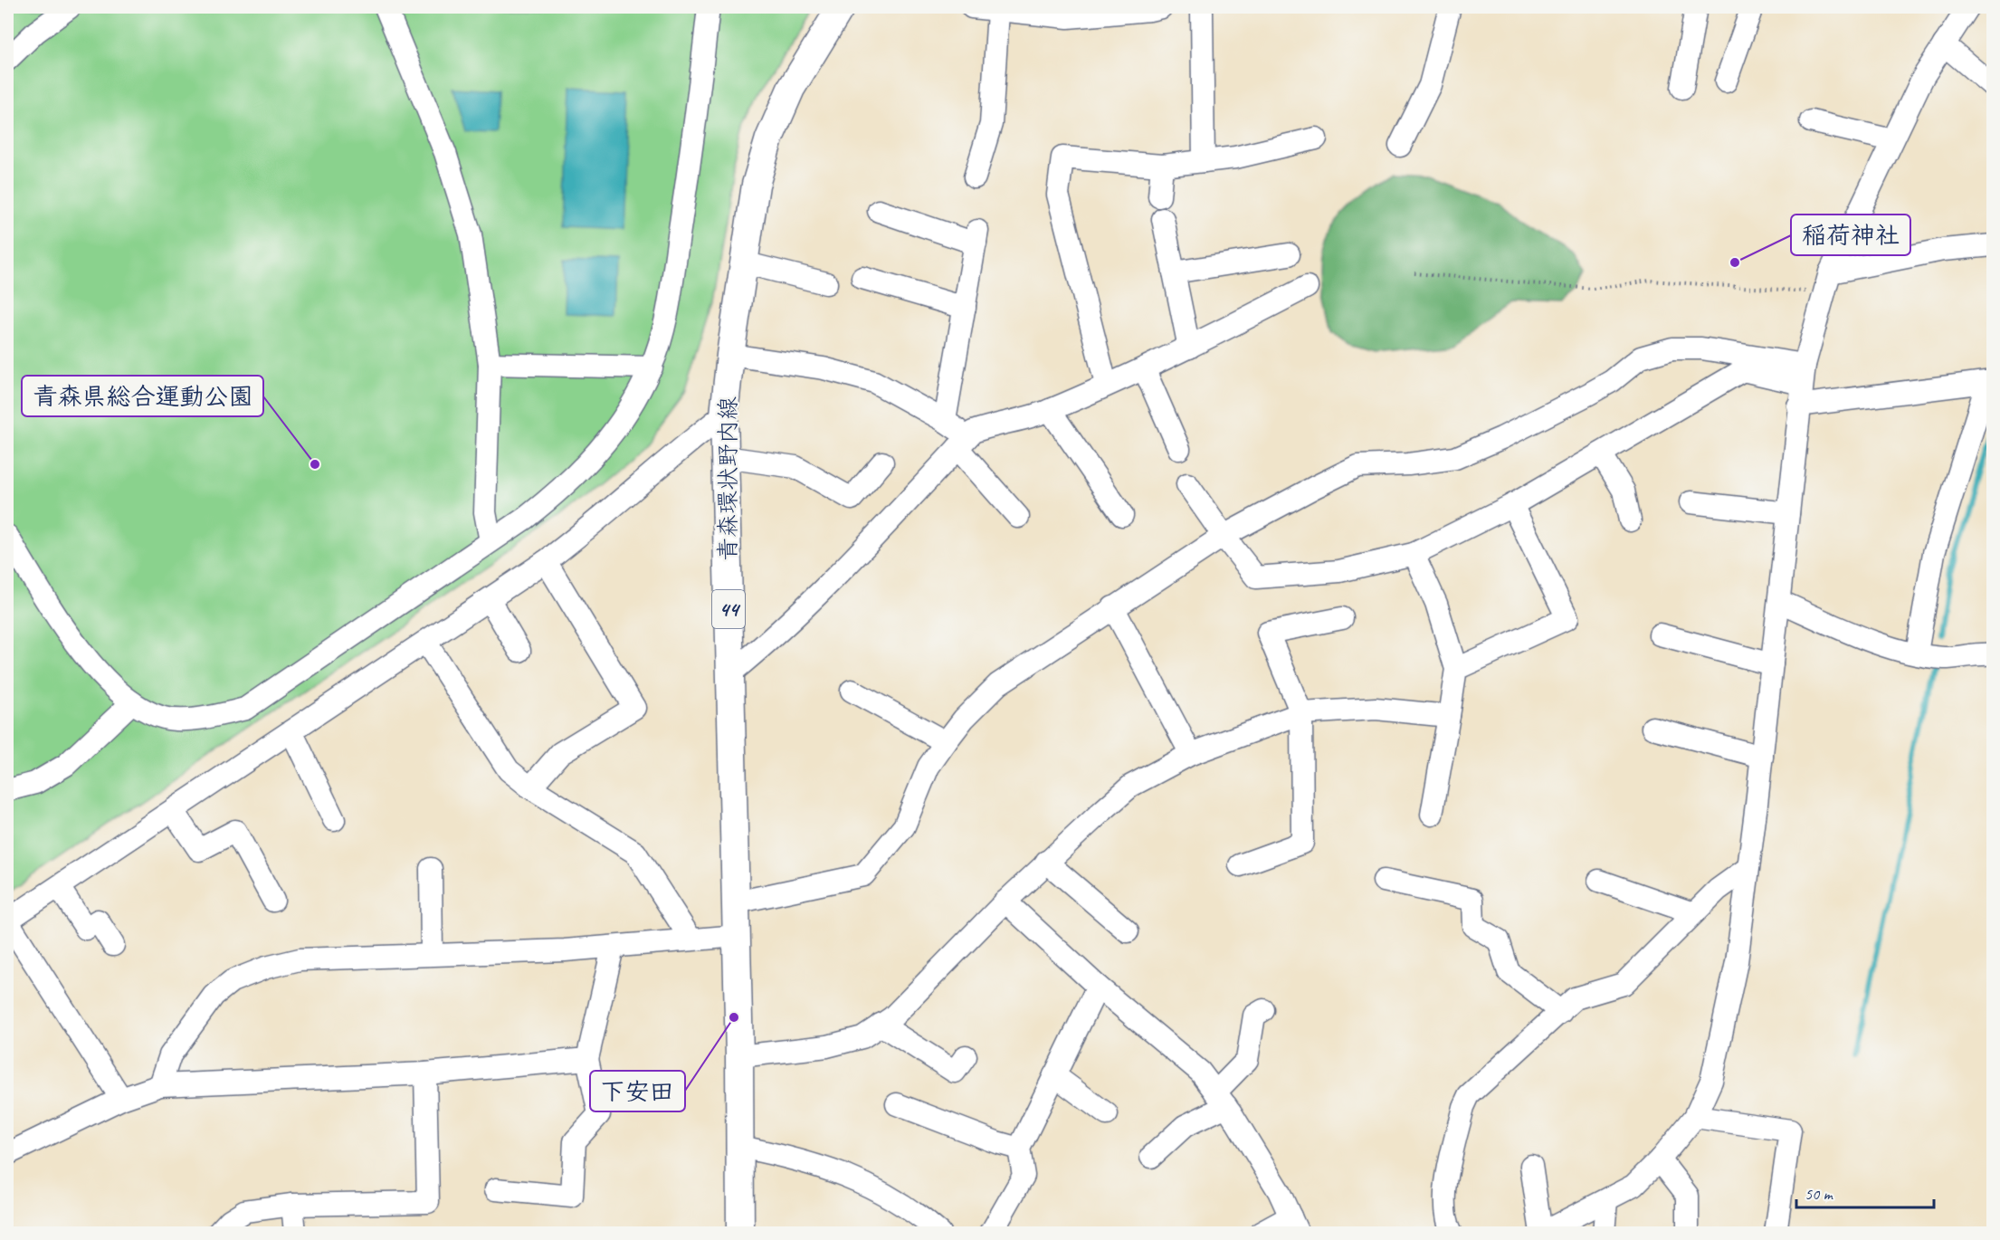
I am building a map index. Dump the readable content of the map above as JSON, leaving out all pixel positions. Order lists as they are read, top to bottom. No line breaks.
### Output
{"streets":{"main road":["青森環状野内線","44"]},"places":["稲荷神社","青森県総合運動公園","下安田"],"scale_bar":"50 m"}
